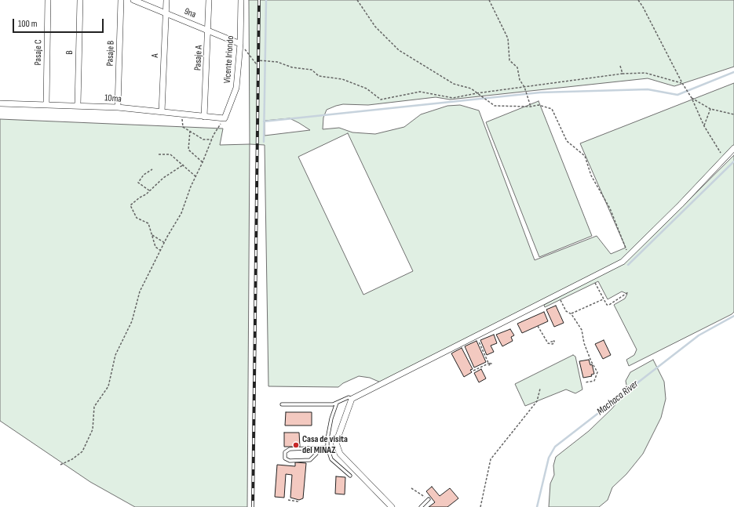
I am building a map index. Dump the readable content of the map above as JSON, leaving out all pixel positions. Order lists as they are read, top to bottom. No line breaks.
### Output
{"streets":{"street":["9na","Pasaje C","B","Pasaje B","A","Pasaje A","Vicente Iriondo","10ma"]},"crossings":[["9na","A"],["9na","Pasaje A"],["9na","Vicente Iriondo"],["Pasaje C","10ma"],["B","10ma"],["Pasaje B","10ma"],["A","10ma"],["Pasaje A","10ma"],["Vicente Iriondo","10ma"]],"water":["Machaca River"],"places":["Casa de visita del MINAZ"],"scale_bar":"100 m"}
